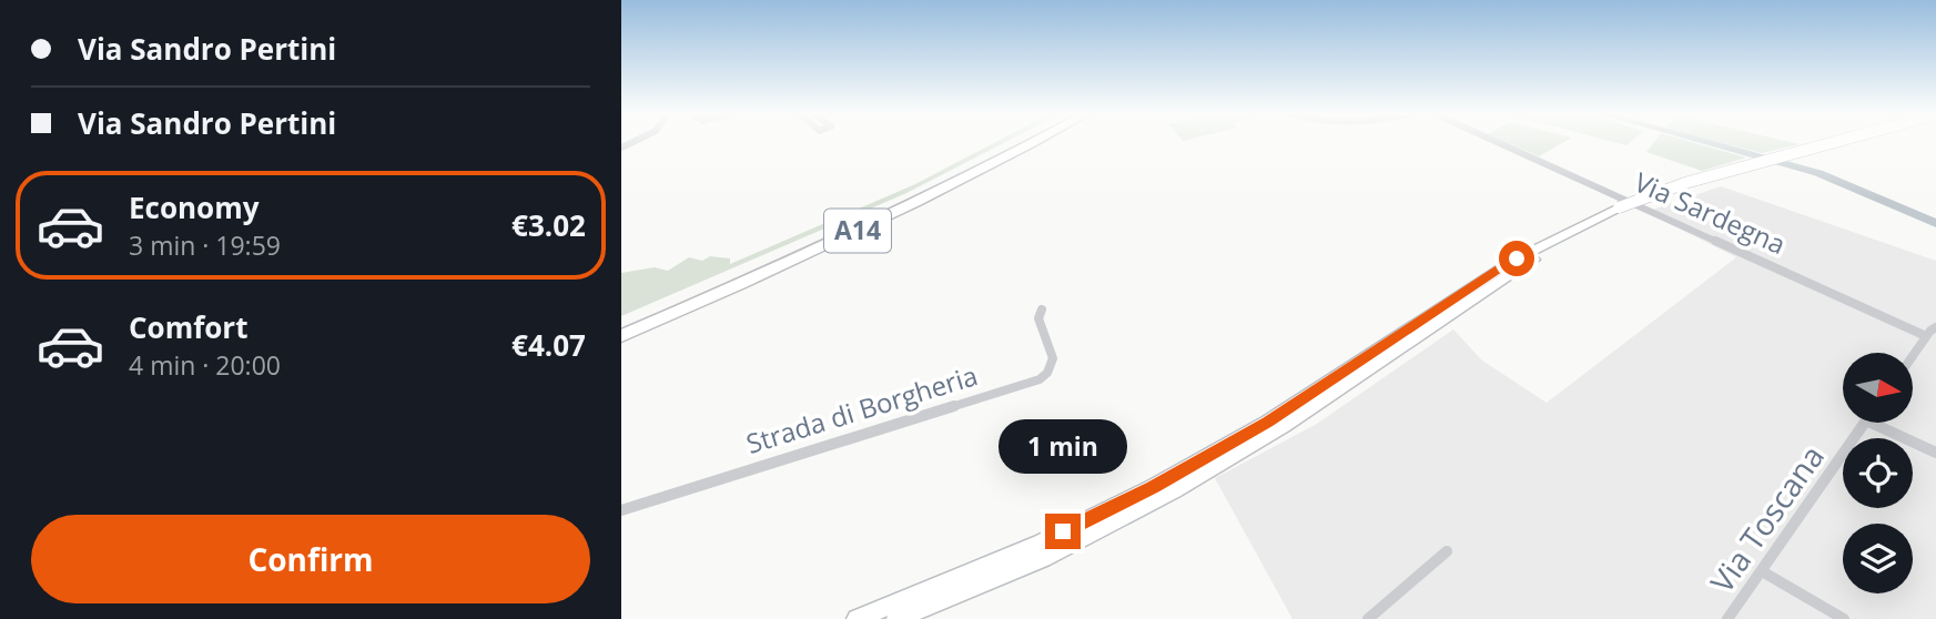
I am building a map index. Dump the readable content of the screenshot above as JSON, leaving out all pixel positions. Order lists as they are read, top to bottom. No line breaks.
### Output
{"streets":{"highway":["A14"],"street":["Via Sardegna","Strada di Borgheria","Via Toscana"]},"north":"right","page":{"banner":["Via Sandro Pertini","Via Sandro Pertini"],"list":[{"name":"Economy","note":"3 min · 19:59","value":"€3.02"},{"name":"Comfort","note":"4 min · 20:00","value":"€4.07"}],"bubble":"1 min","buttons":"Confirm"}}
